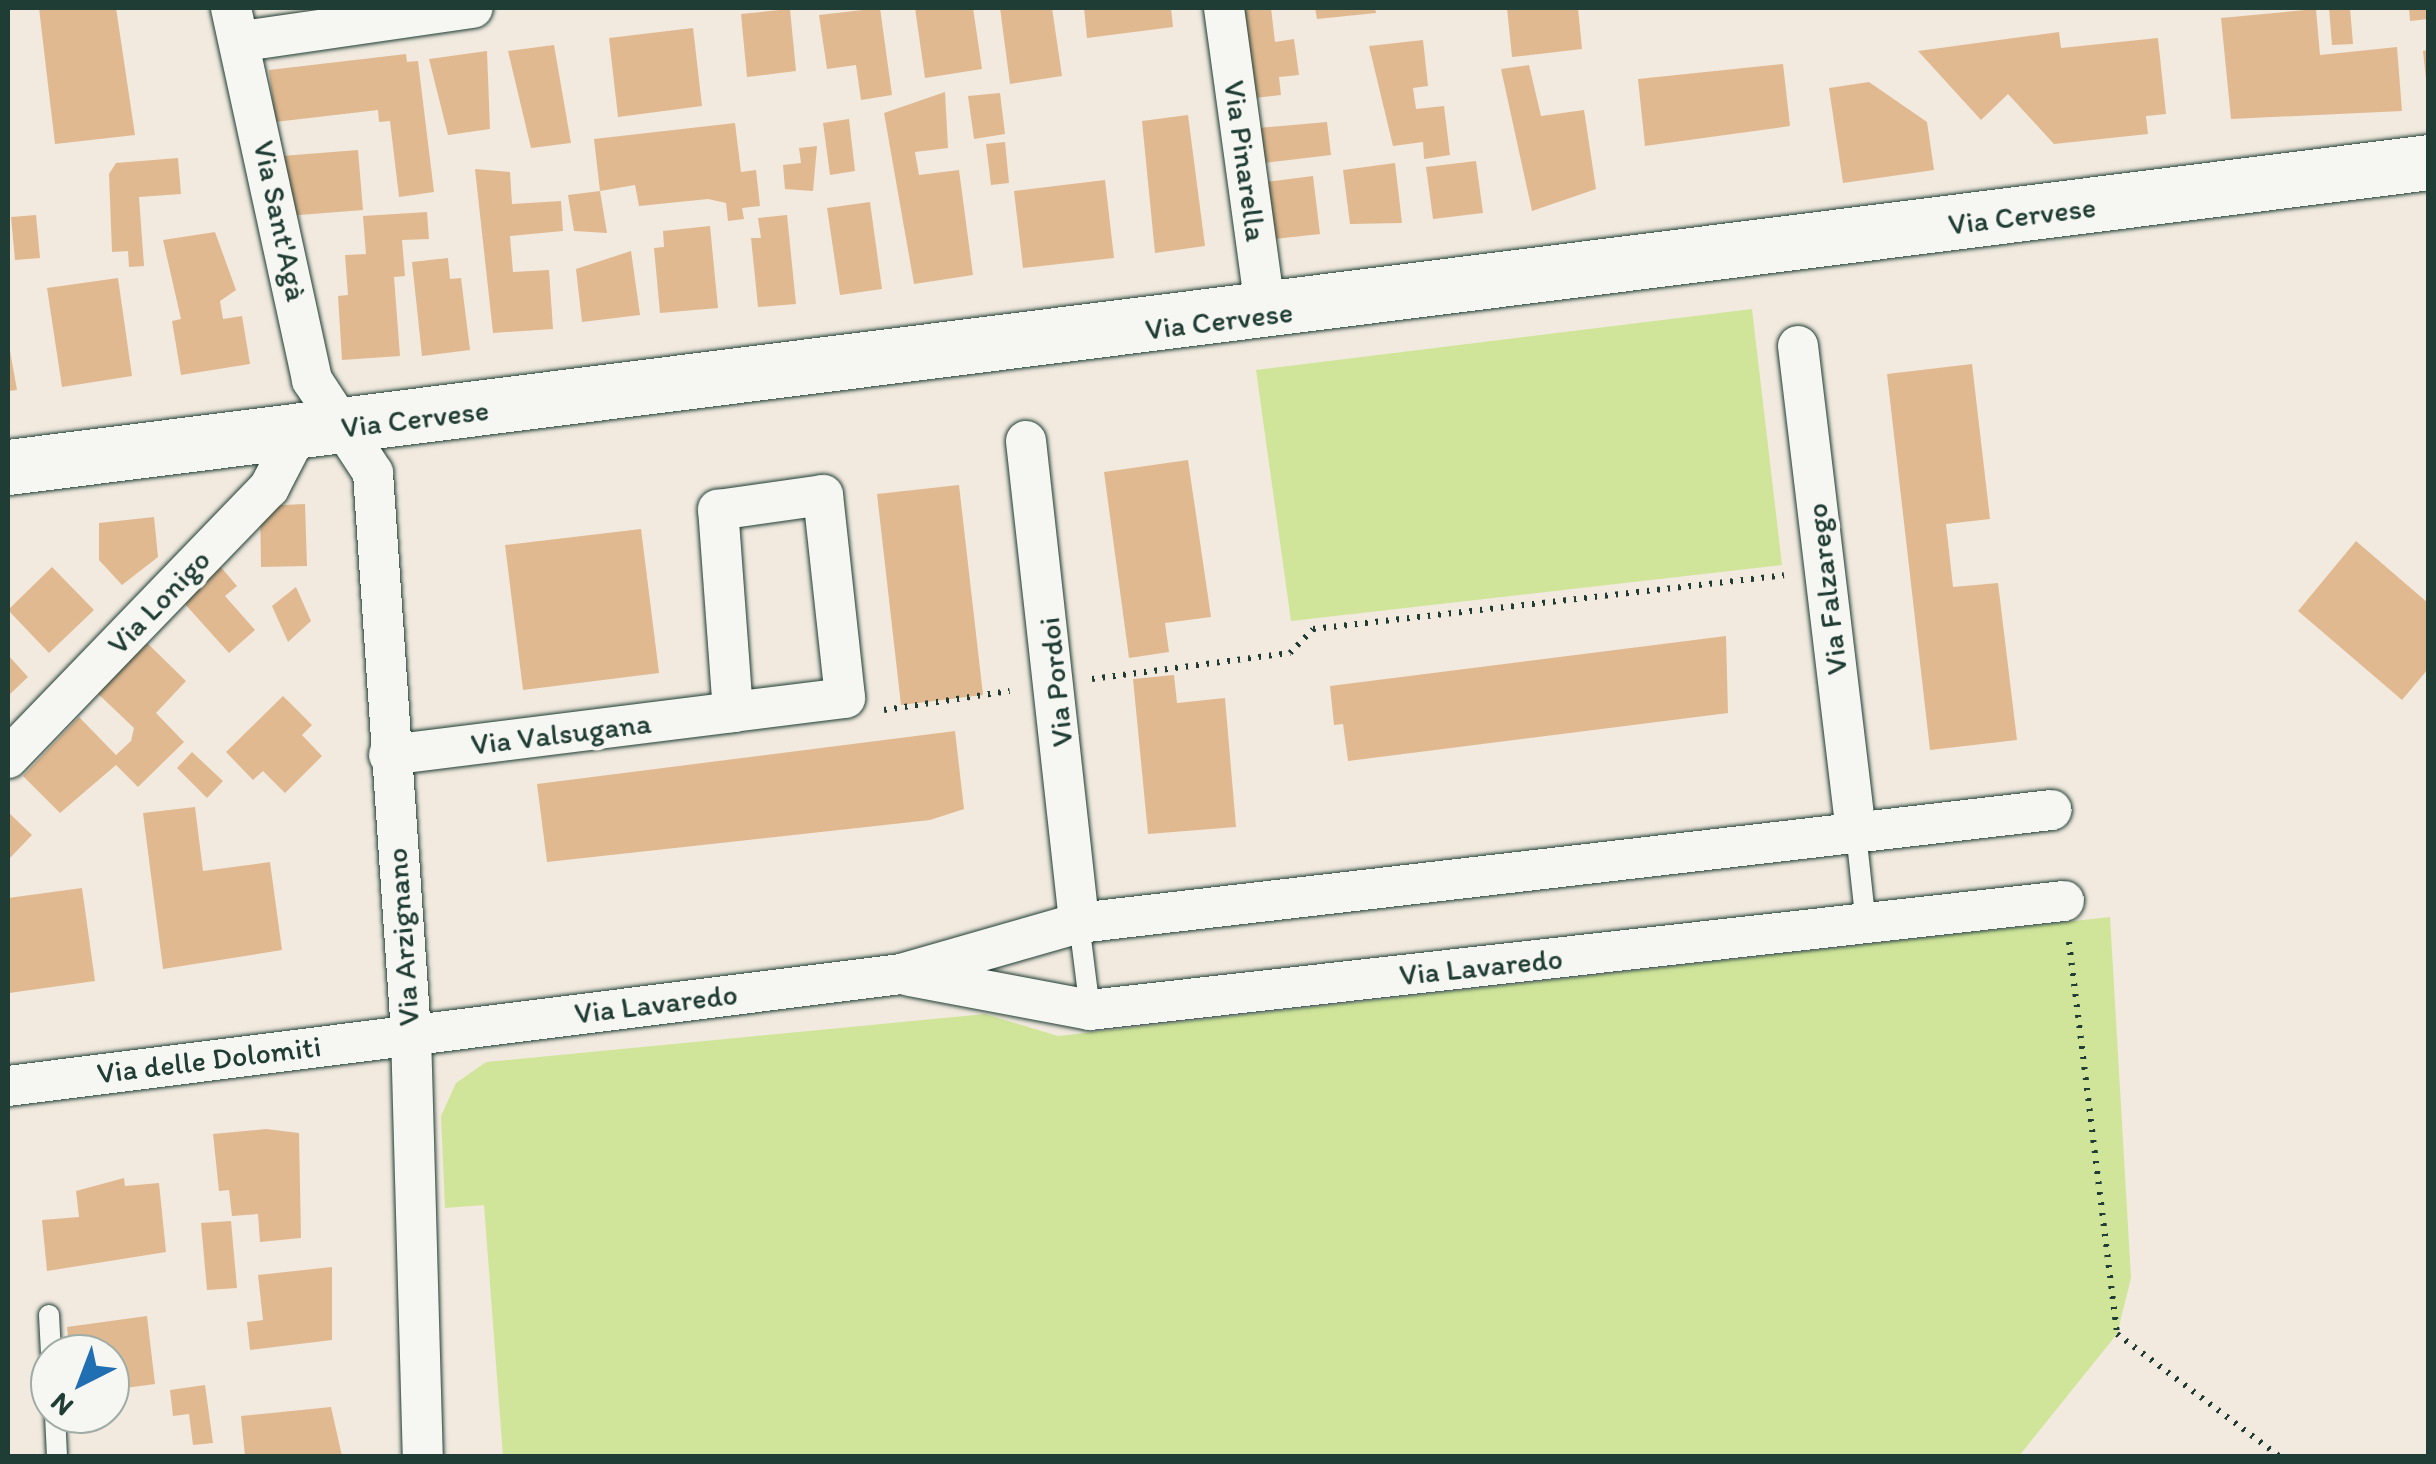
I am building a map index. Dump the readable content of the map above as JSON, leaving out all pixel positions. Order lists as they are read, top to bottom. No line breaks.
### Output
{"streets":{"main road":["Via Cervese"],"street":["Via Pinarella","Via Sant'Agà","Via Falzarego","Via Lonigo","Via Pordoi","Via Valsugana","Via Arzignano","Via Lavaredo","Via delle Dolomiti"]},"crossings":[["Via Pinarella","Via Cervese"],["Via Cervese","Via Sant'Agà"],["Via Cervese","Via Lonigo"],["Via Cervese","Via Arzignano"],["Via Sant'Agà","Via Lonigo"],["Via Sant'Agà","Via Arzignano"],["Via Falzarego","Via Lavaredo"],["Via Lonigo","Via Arzignano"],["Via Pordoi","Via Lavaredo"],["Via Valsugana","Via Arzignano"],["Via Arzignano","Via Lavaredo"],["Via Arzignano","Via delle Dolomiti"],["Via Lavaredo","Via delle Dolomiti"]],"north":"bottom left"}
